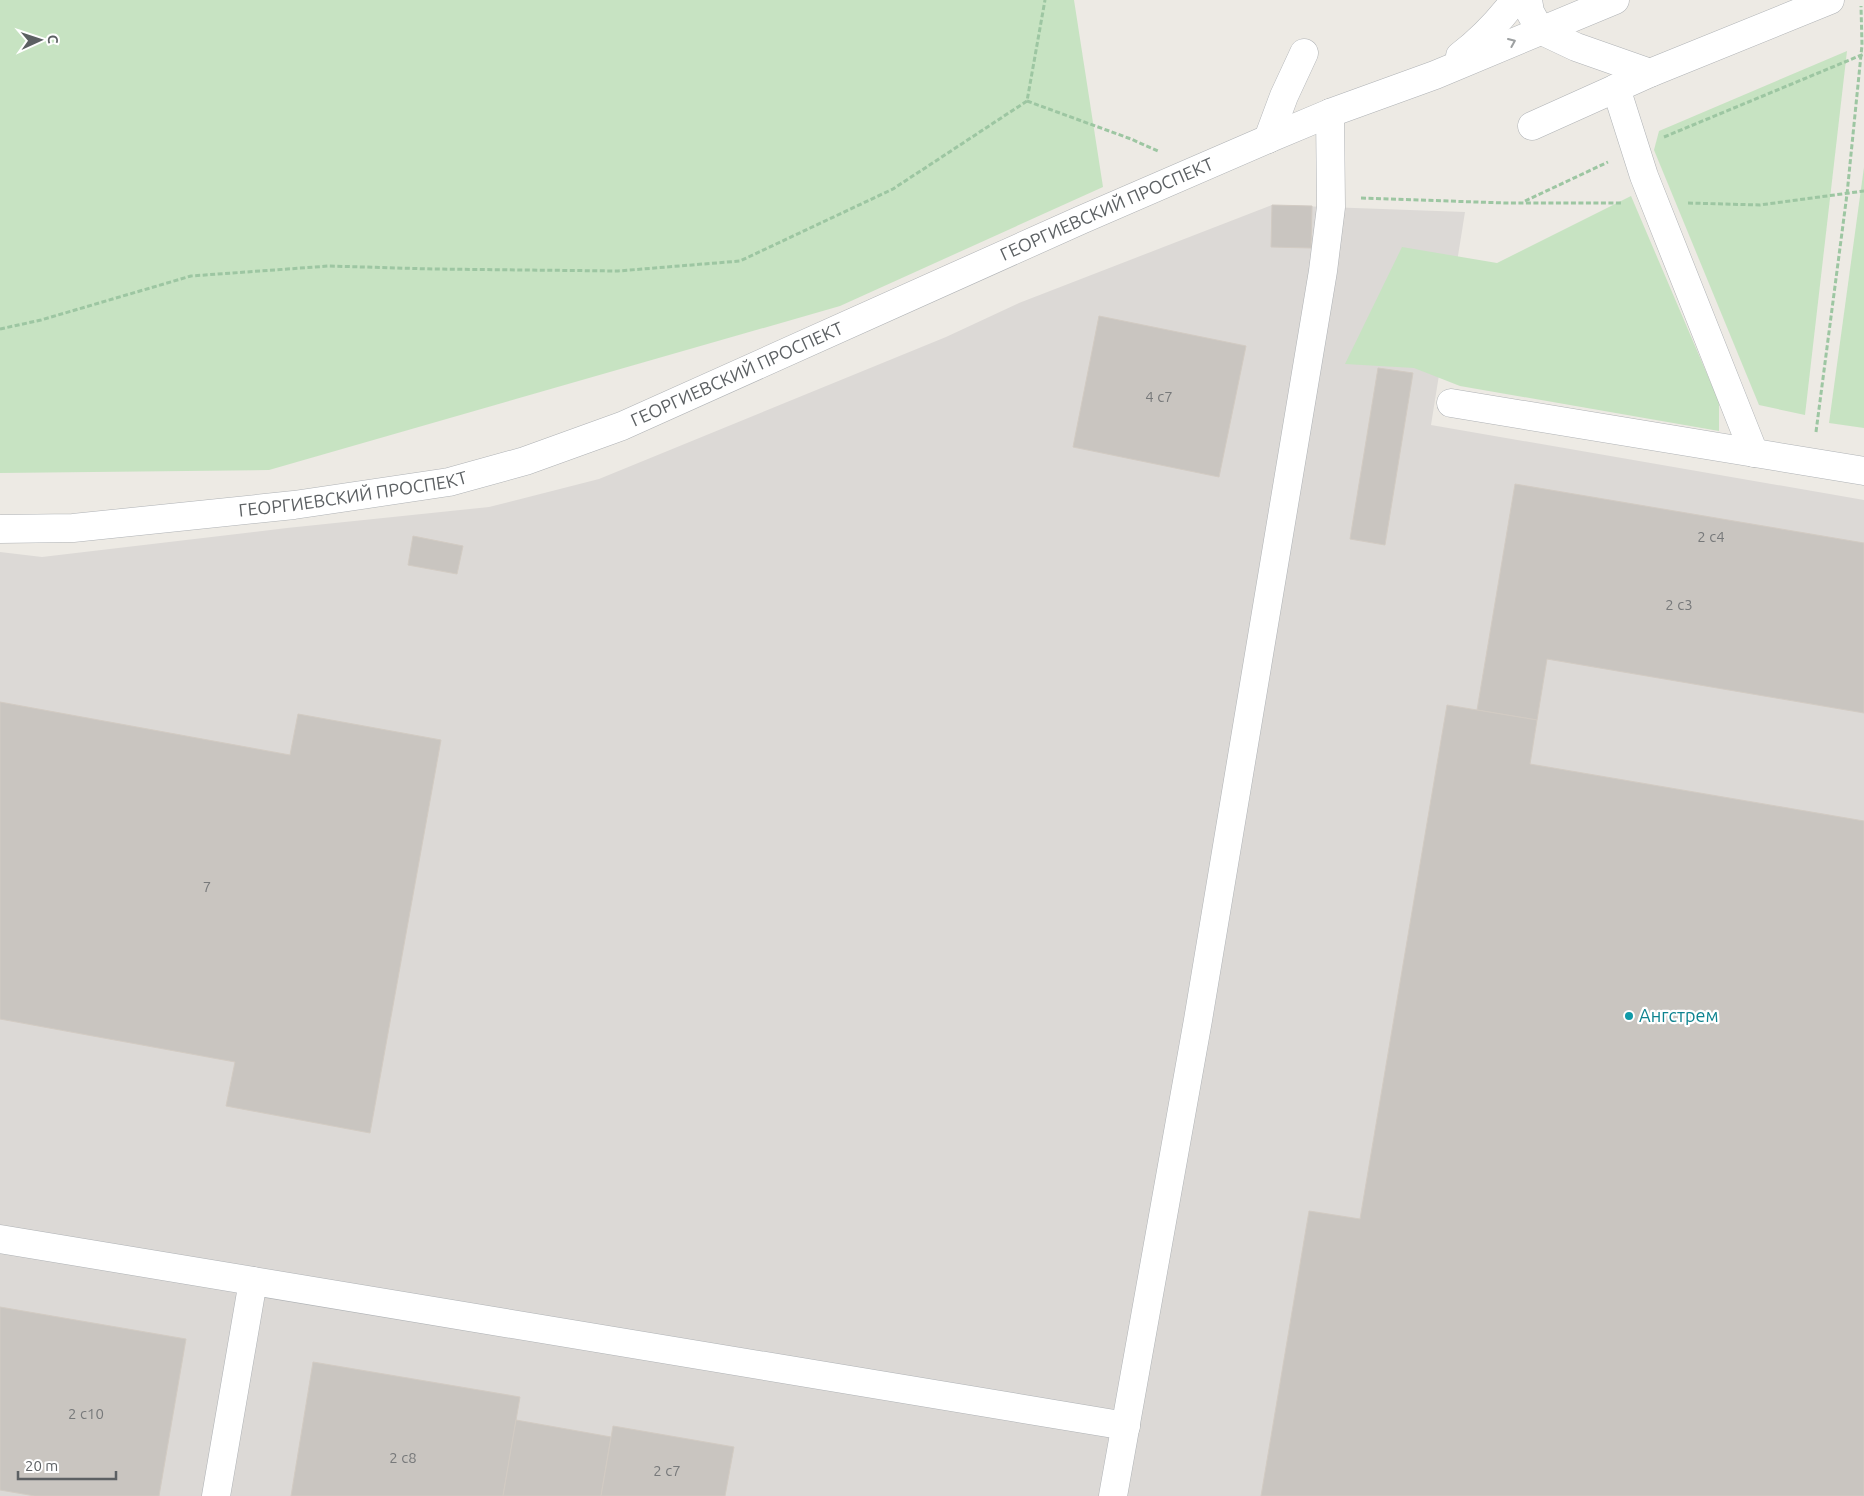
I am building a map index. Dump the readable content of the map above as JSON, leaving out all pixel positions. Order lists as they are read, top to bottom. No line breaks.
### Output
{"streets":{"street":["ГЕОРГИЕВСКИЙ ПРОСПЕКТ"]},"places":["Ангстрем"],"house_numbers":["4 с7","2 с4","2 с3","7","2 с10","2 с8","2 с7"],"scale_bar":"20 m","north":"right"}
